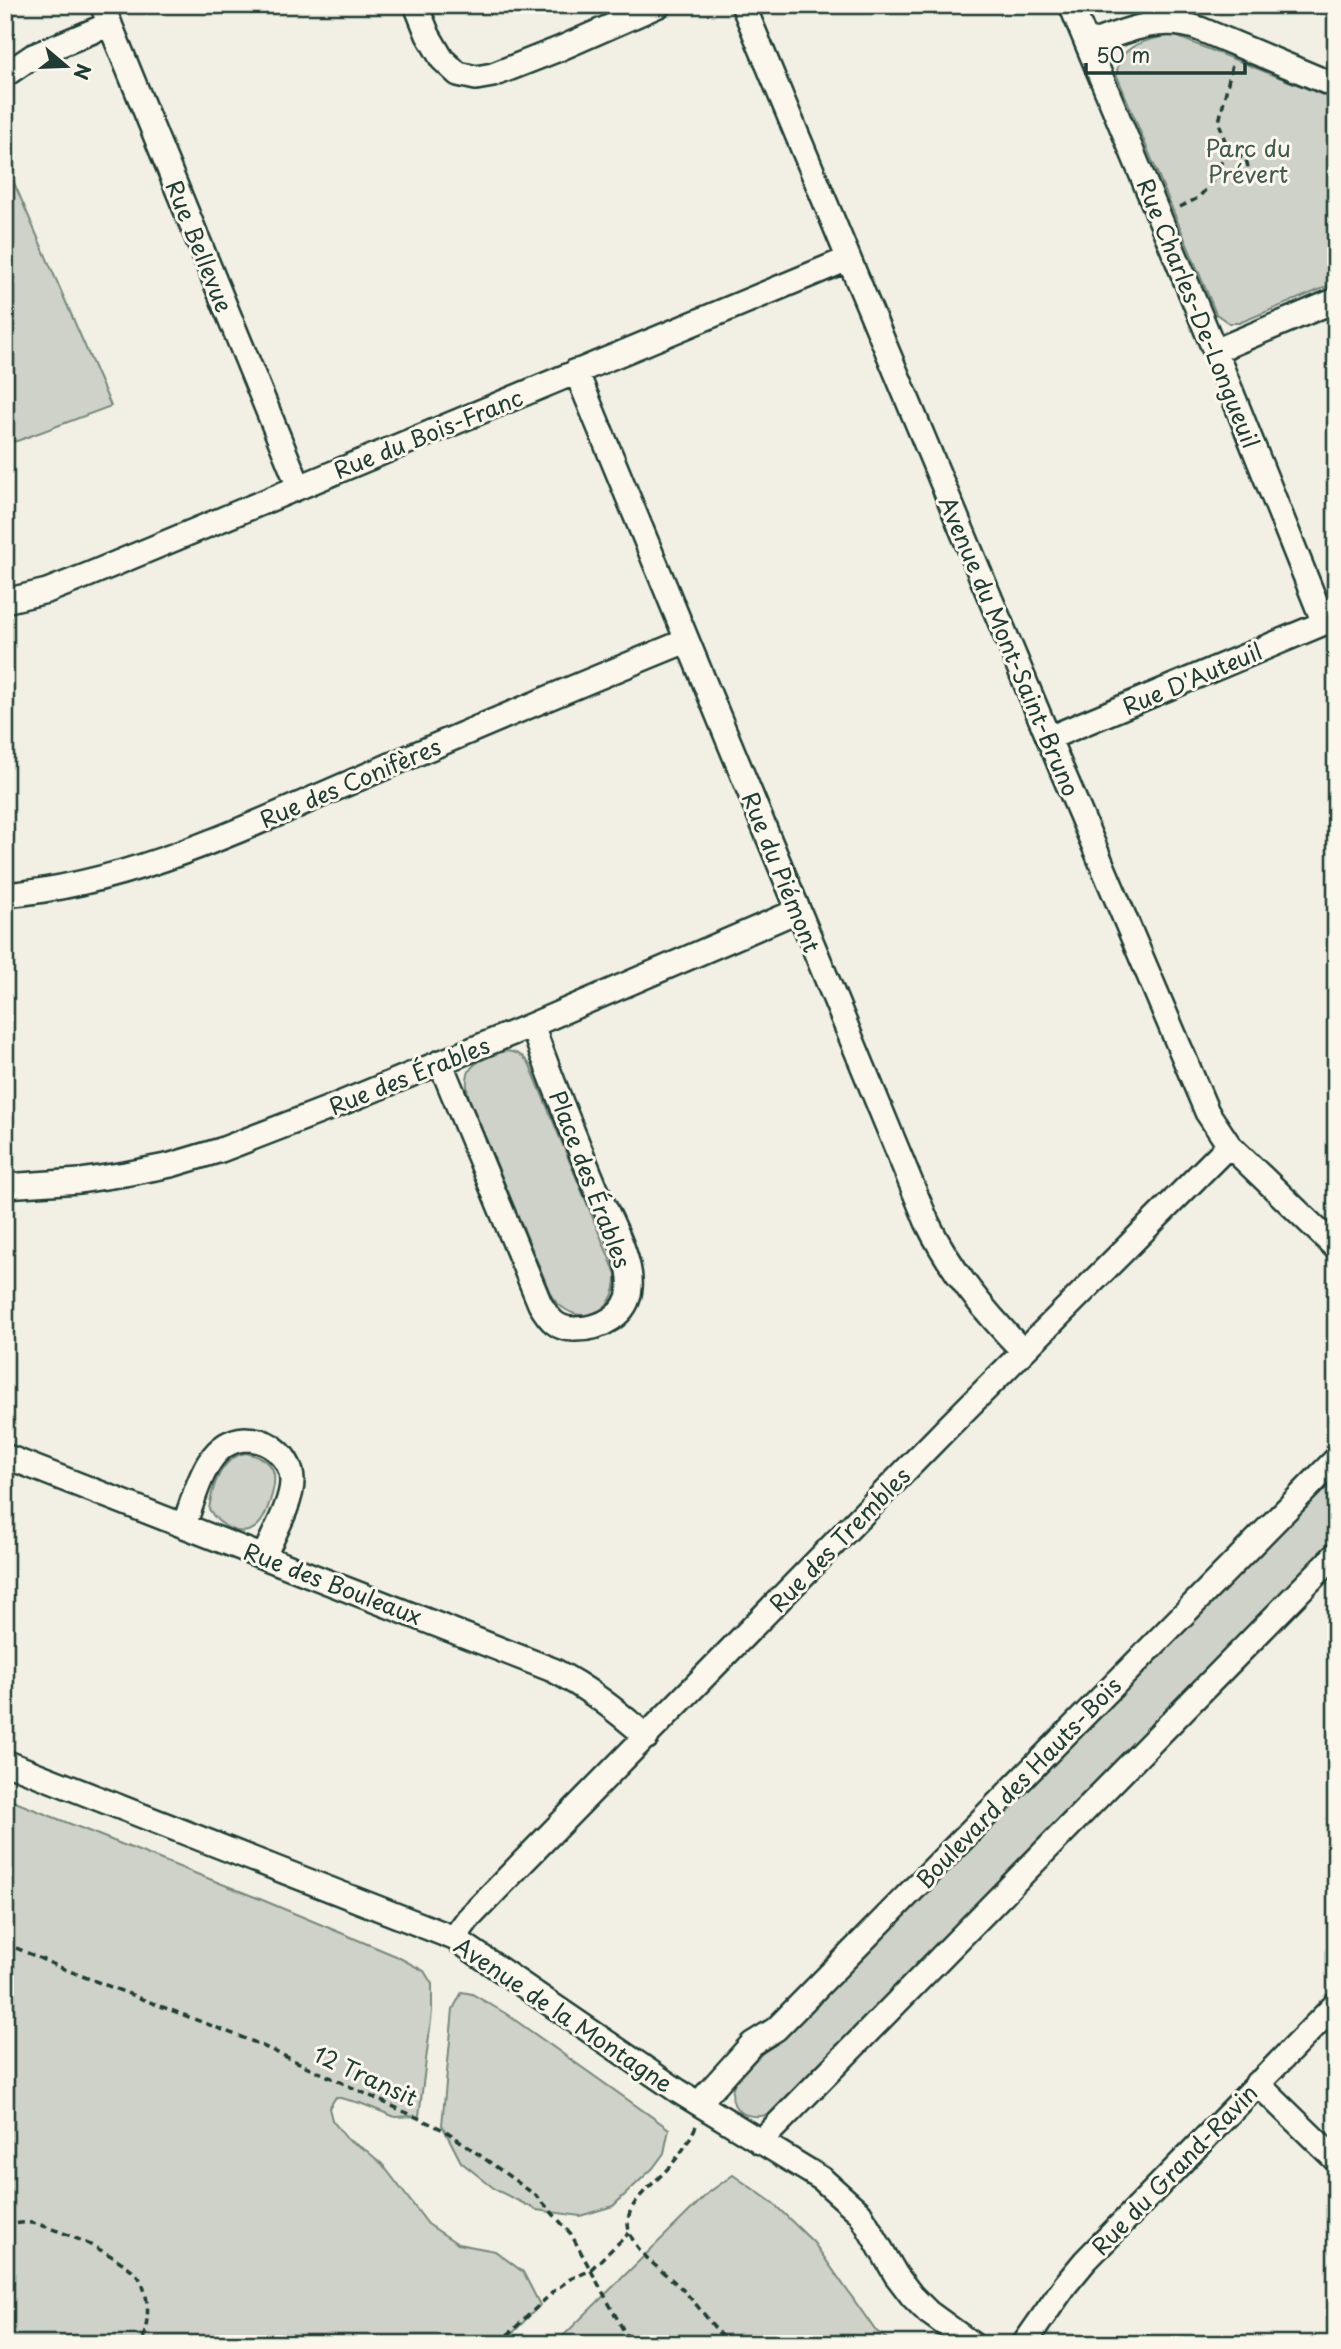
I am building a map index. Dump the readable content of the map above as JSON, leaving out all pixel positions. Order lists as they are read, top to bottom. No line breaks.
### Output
{"streets":{"street":["Rue Bellevue","Rue Charles-De-Longueuil","Rue du Bois-Franc","Avenue du Mont-Saint-Bruno","Rue D'Auteuil","Rue des Conifères","Rue du Piémont","Rue des Érables","Place des Érables","Rue des Trembles","Rue des Bouleaux","Boulevard des Hauts-Bois","Avenue de la Montagne","Rue du Grand-Ravin"],"path":["12 Transit"]},"crossings":[["Rue Bellevue","Rue du Bois-Franc"],["Rue Charles-De-Longueuil","Rue D'Auteuil"],["Rue du Bois-Franc","Avenue du Mont-Saint-Bruno"],["Rue du Bois-Franc","Rue du Piémont"],["Avenue du Mont-Saint-Bruno","Rue D'Auteuil"],["Avenue du Mont-Saint-Bruno","Rue des Trembles"],["Rue des Conifères","Rue du Piémont"],["Rue du Piémont","Rue des Érables"],["Rue du Piémont","Rue des Trembles"],["Rue des Érables","Place des Érables"],["Rue des Trembles","Rue des Bouleaux"],["Rue des Trembles","Avenue de la Montagne"],["Boulevard des Hauts-Bois","Avenue de la Montagne"]],"parks":["Parc du Prévert"],"scale_bar":"50 m","north":"right"}
